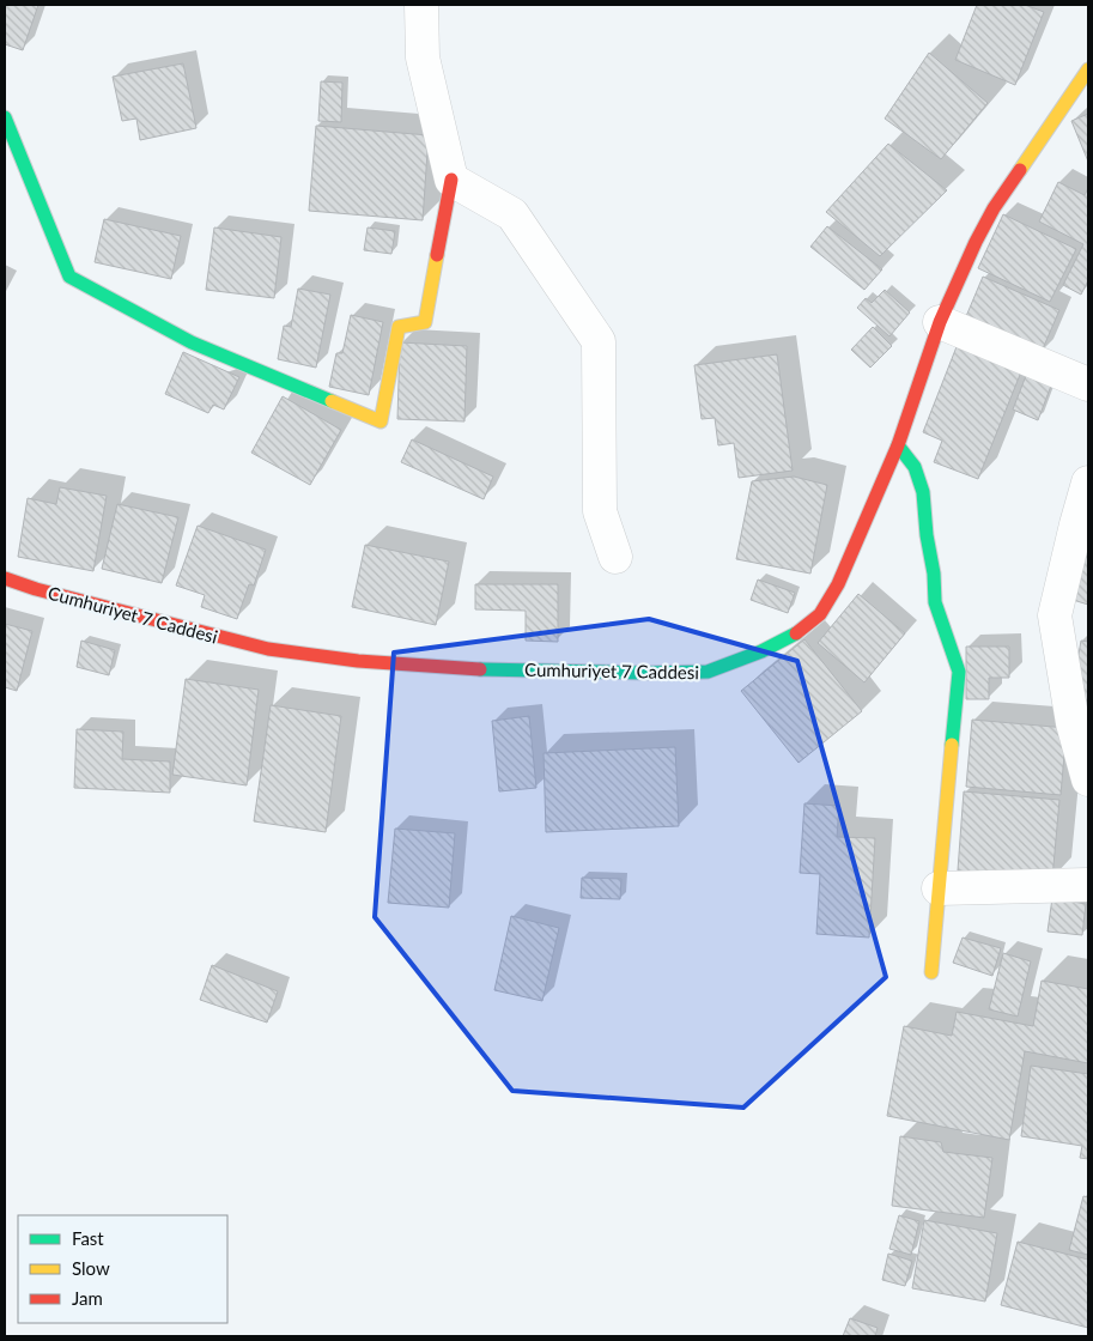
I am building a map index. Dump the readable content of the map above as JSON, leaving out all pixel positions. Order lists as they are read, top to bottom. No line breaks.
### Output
{"streets":{"main road":["Cumhuriyet 7 Caddesi"]},"legend":["Fast","Slow","Jam"]}
